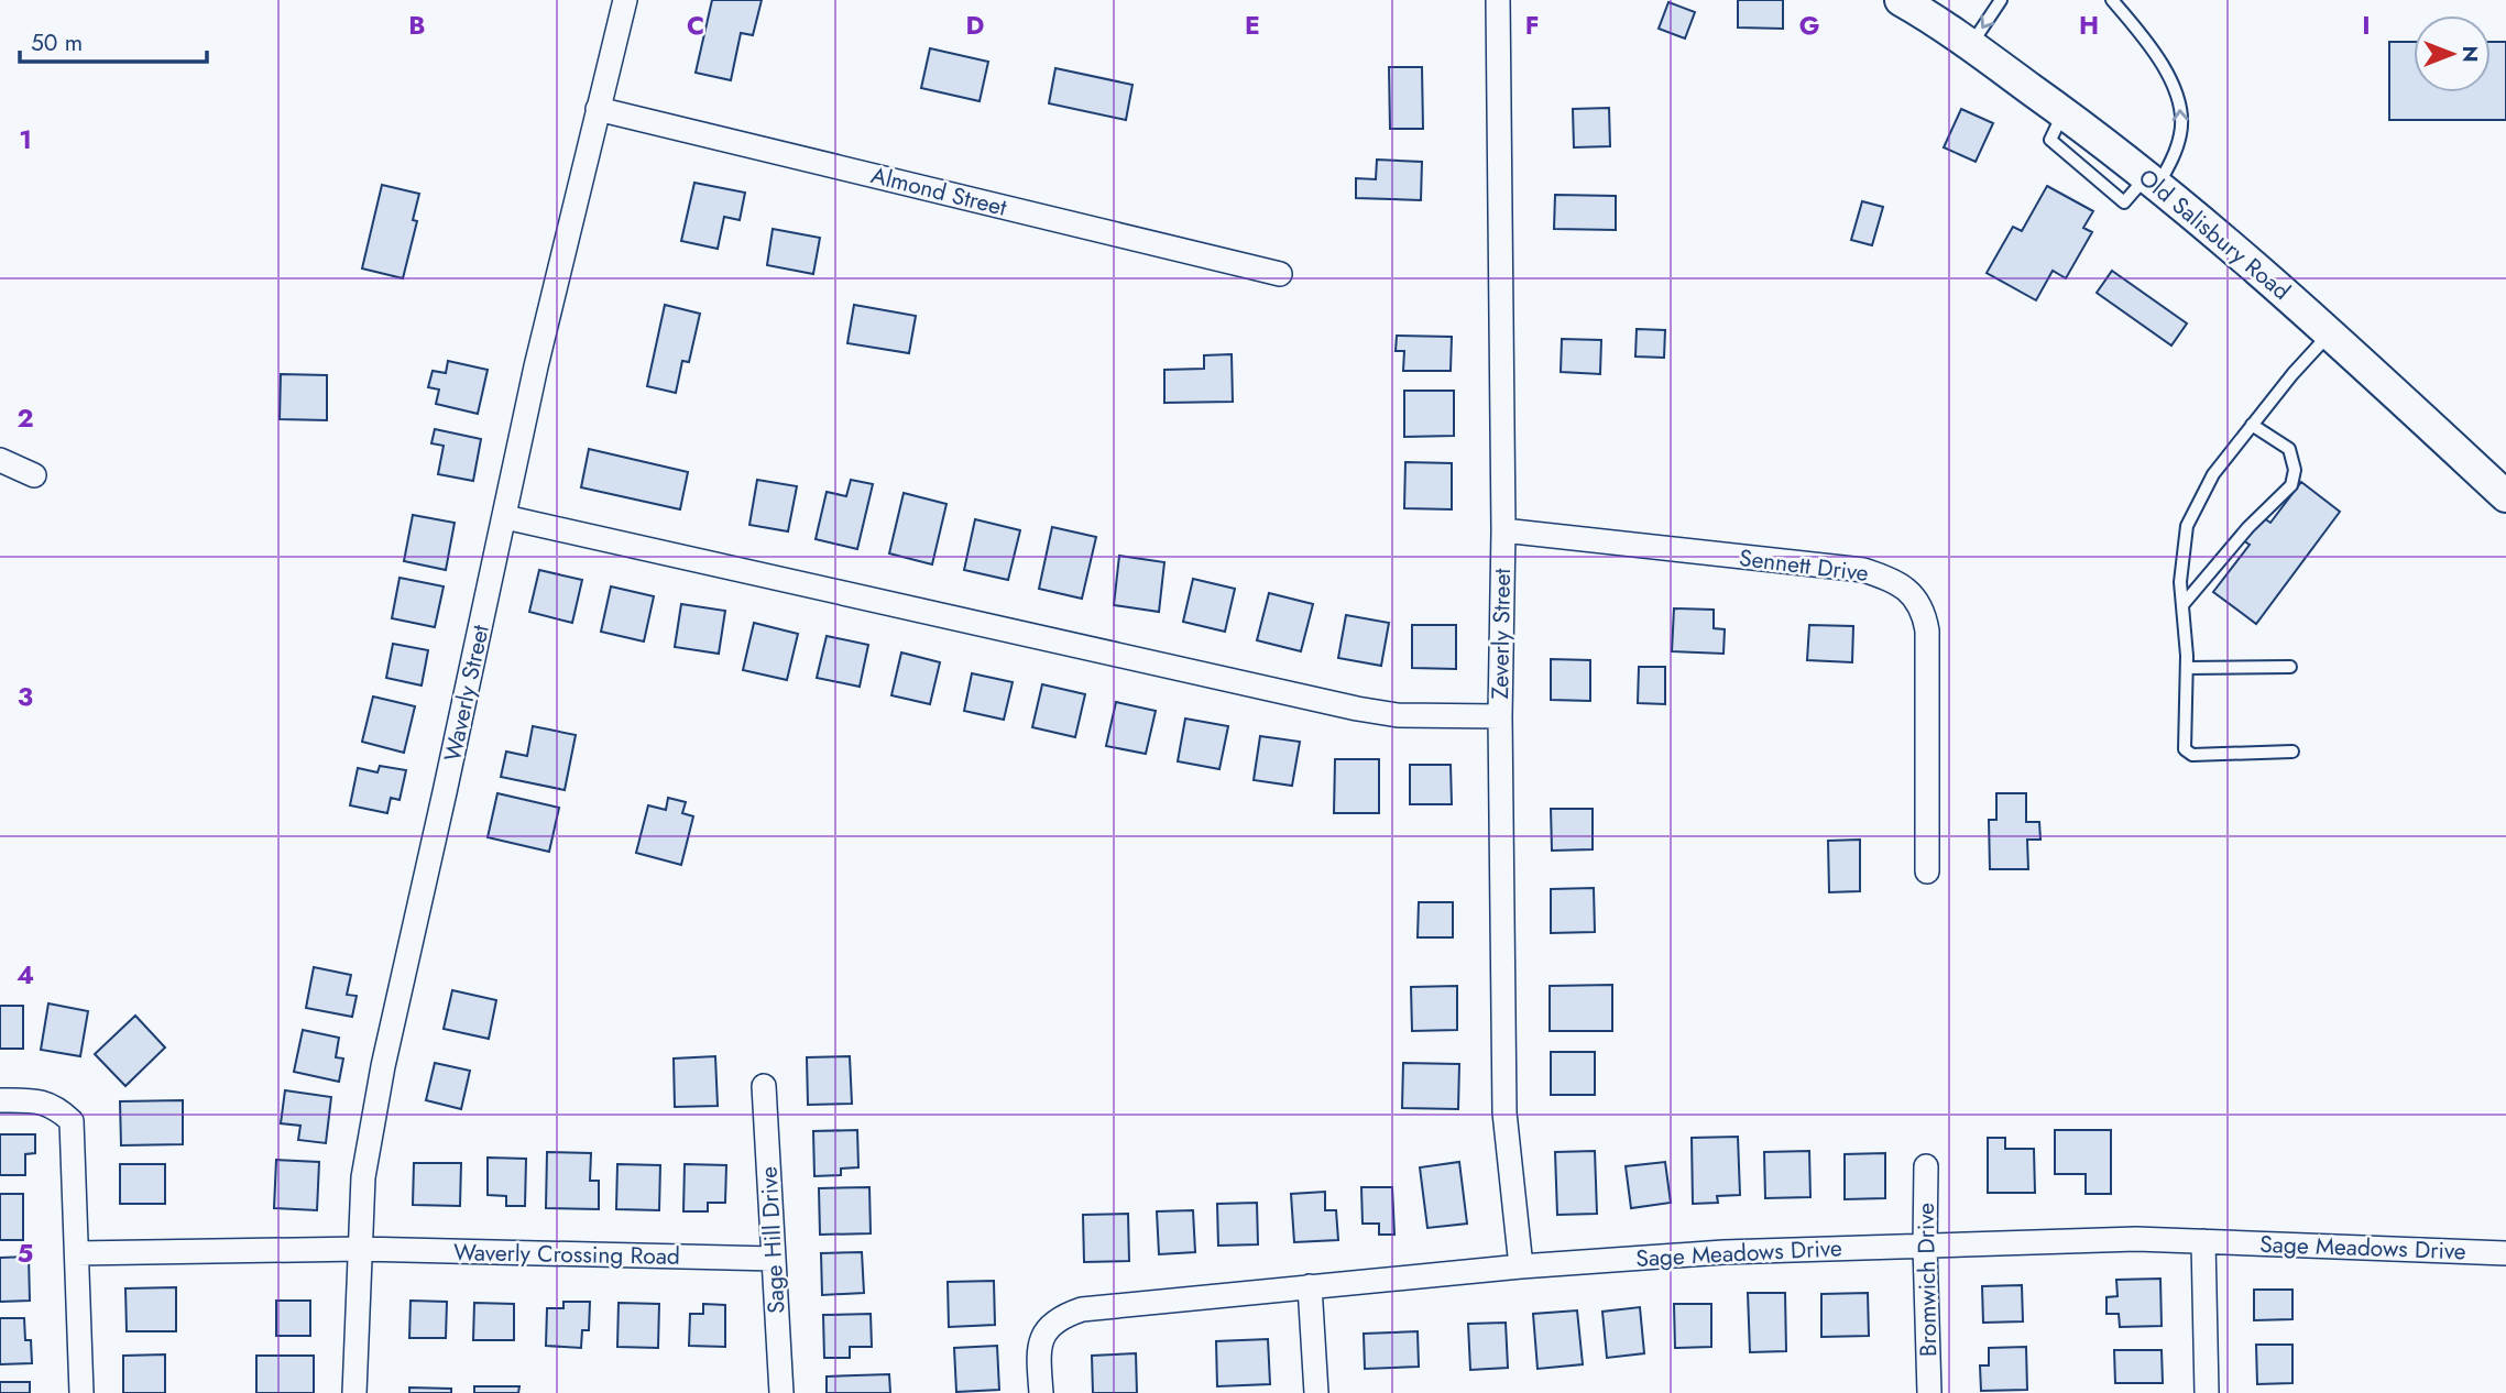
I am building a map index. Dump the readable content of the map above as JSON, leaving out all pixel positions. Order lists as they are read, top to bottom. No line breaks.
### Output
{"streets":{"main road":["Old Salisbury Road"],"street":["Almond Street","Sennett Drive","Zeverly Street","Waverly Street","Sage Hill Drive","Sage Meadows Drive","Waverly Crossing Road","Bromwich Drive"]},"crossings":[["Almond Street","Waverly Street"],["Sennett Drive","Zeverly Street"],["Zeverly Street","Sage Meadows Drive"],["Waverly Street","Waverly Crossing Road"],["Sage Hill Drive","Waverly Crossing Road"],["Sage Meadows Drive","Bromwich Drive"]],"scale_bar":"50 m","north":"right","grid":{"columns":["B","C","D","E","F","G","H","I"],"rows":["1","2","3","4","5"]}}
